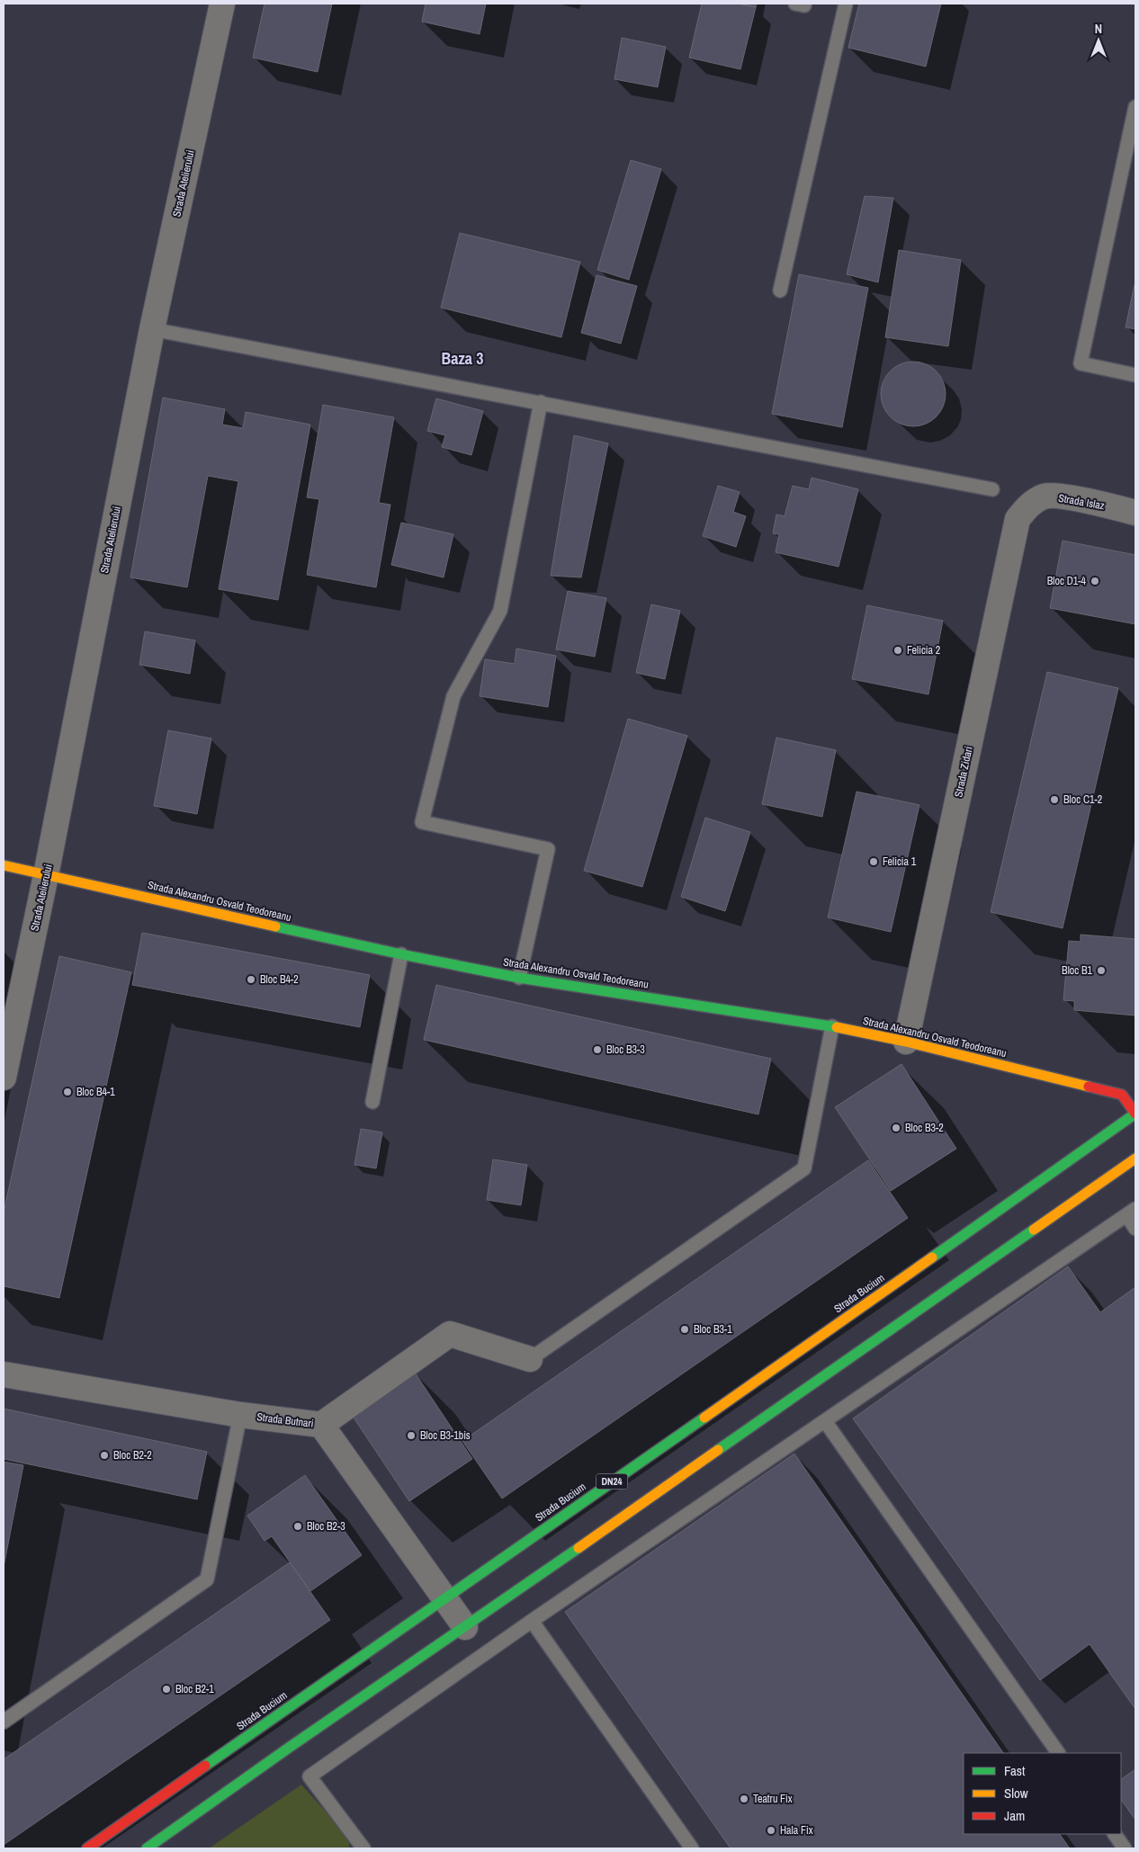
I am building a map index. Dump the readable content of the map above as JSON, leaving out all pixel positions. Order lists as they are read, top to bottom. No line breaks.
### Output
{"streets":{"main road":["Strada Alexandru Osvald Teodoreanu","Strada Bucium","DN24"],"street":["Strada Atelierului","Strada Islaz","Strada Zidari","Strada Butnari"]},"crossings":[["Strada Atelierului","Strada Alexandru Osvald Teodoreanu"],["Strada Islaz","Strada Zidari"],["Strada Zidari","Strada Alexandru Osvald Teodoreanu"],["Strada Alexandru Osvald Teodoreanu","Strada Bucium"],["Strada Bucium","Strada Butnari"]],"districts":["Baza 3"],"places":["Bloc D1-4","Felicia 2","Bloc C1-2","Felicia 1","Bloc B1","Bloc B4-2","Bloc B3-3","Bloc B4-1","Bloc B3-2","Bloc B3-1","Bloc B3-1bis","Bloc B2-2","Bloc B2-3","Bloc B2-1","Teatru Fix","Hala Fix"],"legend":["Fast","Slow","Jam"],"north":"top"}
